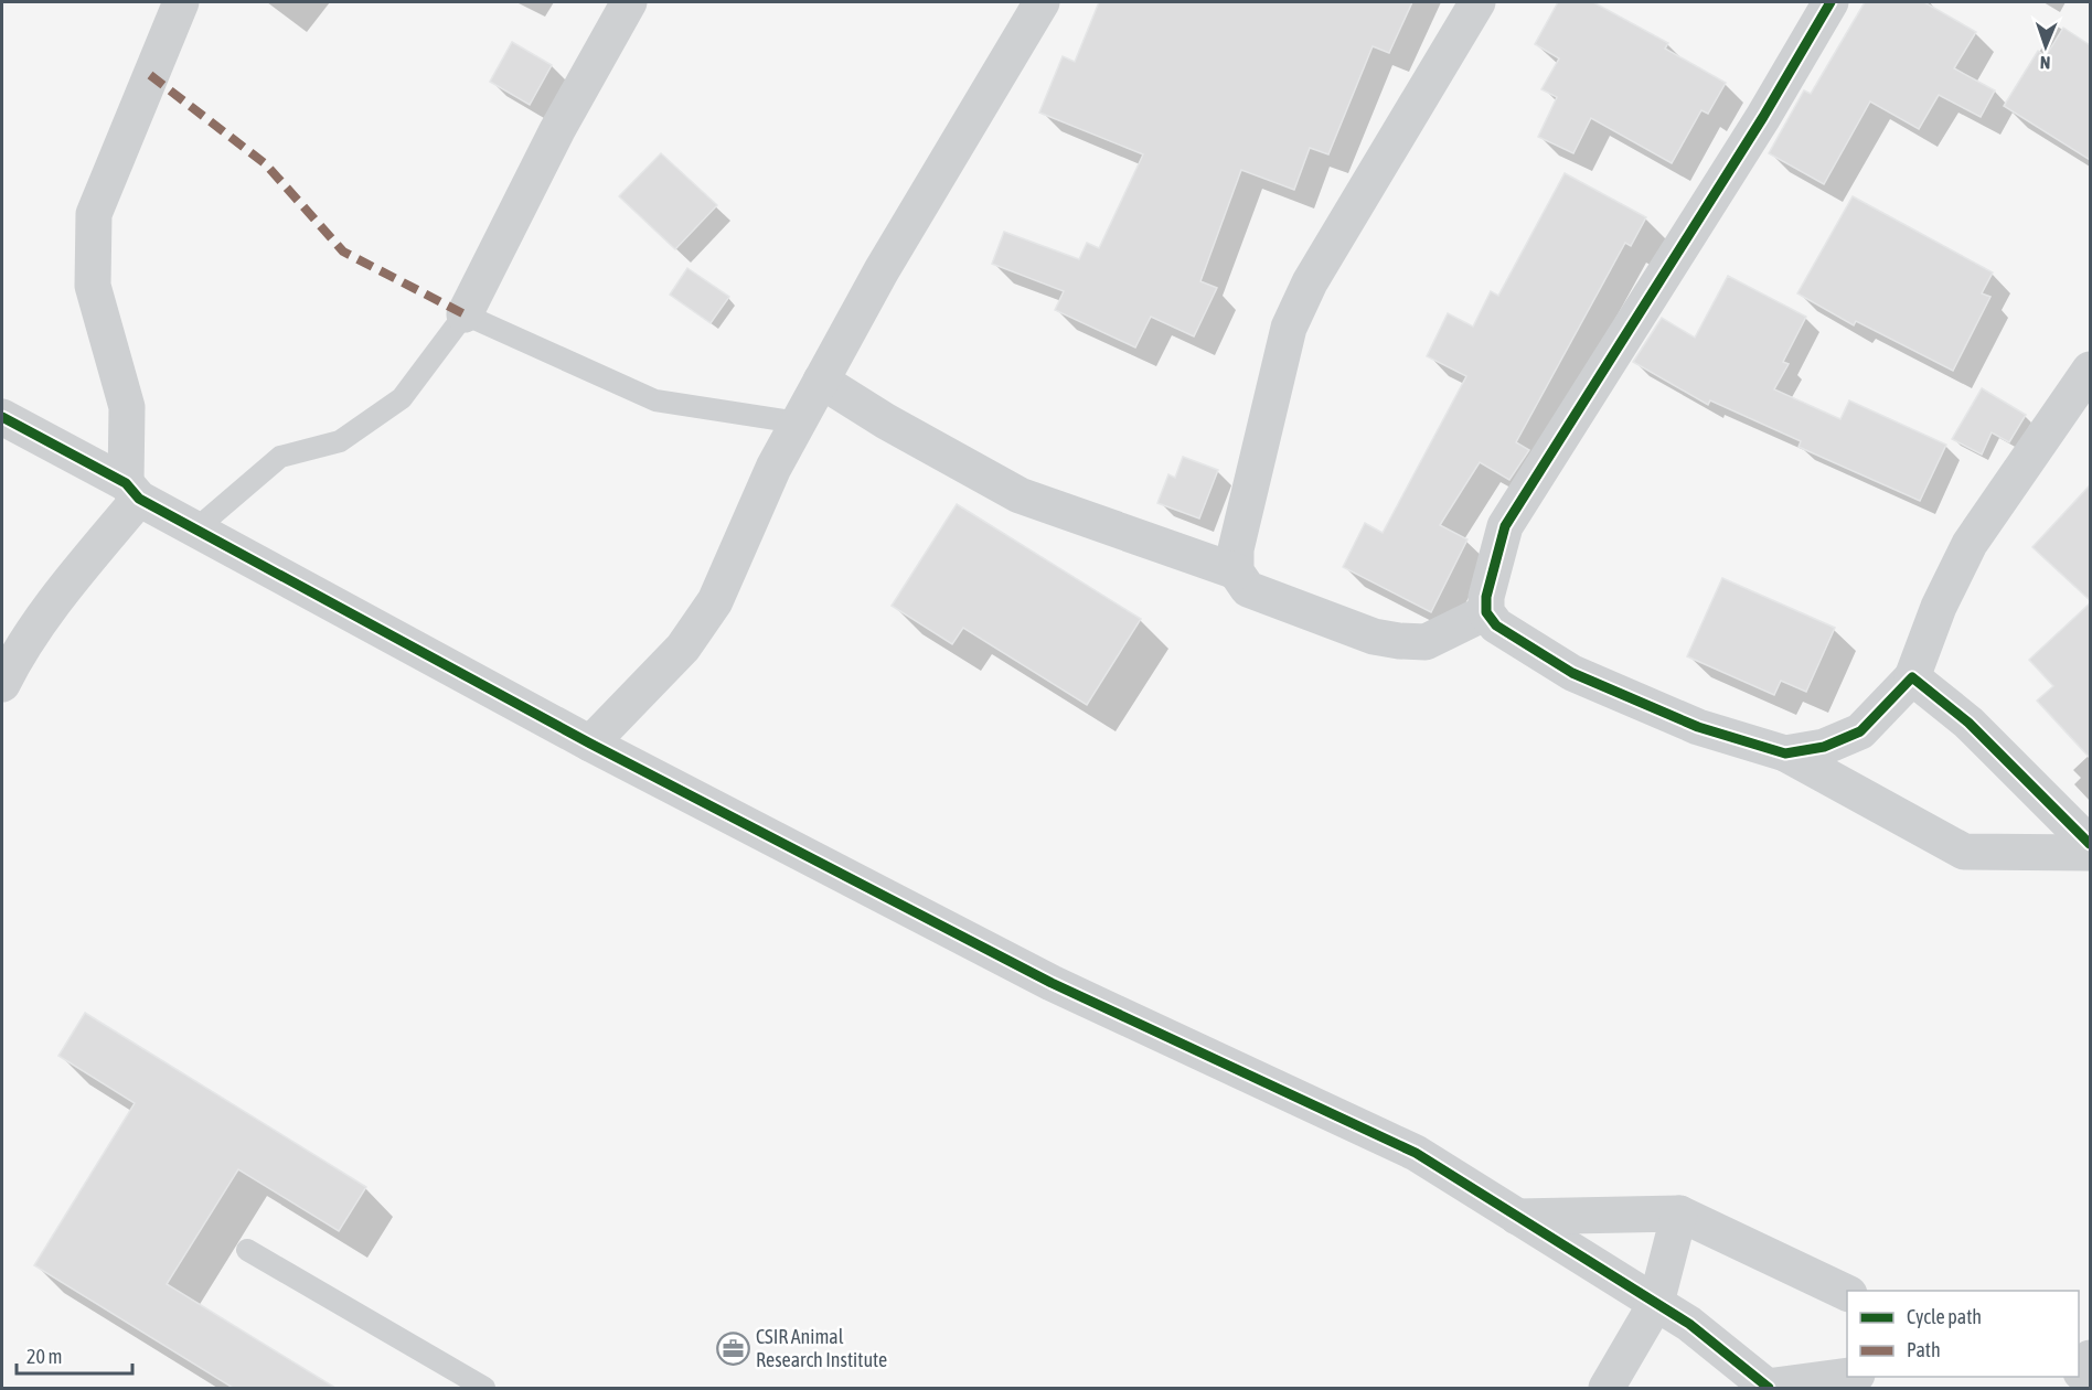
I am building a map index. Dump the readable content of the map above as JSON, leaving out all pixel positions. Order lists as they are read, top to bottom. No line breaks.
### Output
{"places":{"office":["CSIR Animal Research Institute"]},"legend":["Cycle path","Path"],"scale_bar":"20 m","north":"bottom"}
